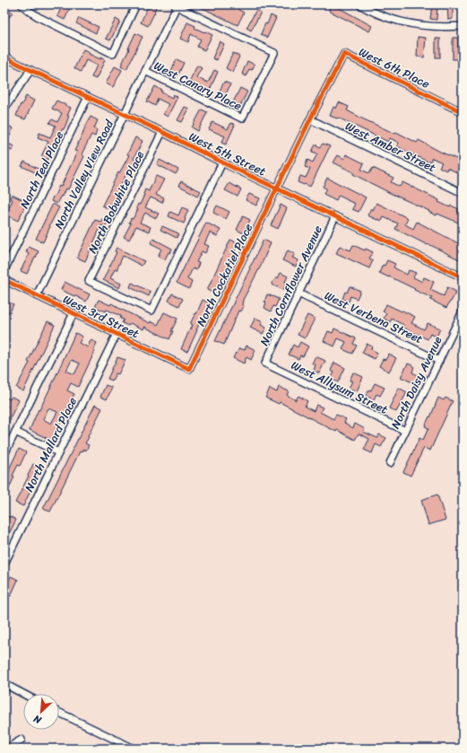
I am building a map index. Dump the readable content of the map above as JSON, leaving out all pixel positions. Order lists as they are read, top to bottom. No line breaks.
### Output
{"streets":{"street":["West 6th Place","West Canary Place","West Amber Street","West 5th Street","North Teal Place","North Valley View Road","North Bobwhite Place","North Cockatiel Place","North Cornflower Avenue","West 3rd Street","West Verbena Street","North Daisy Avenue","West Allysum Street","North Mallard Place"]},"crossings":[["West 6th Place","West Amber Street"],["West 6th Place","North Cockatiel Place"],["West Canary Place","North Valley View Road"],["West Amber Street","North Cockatiel Place"],["West 5th Street","North Teal Place"],["West 5th Street","North Valley View Road"],["West 5th Street","North Bobwhite Place"],["West 5th Street","North Cockatiel Place"],["West 5th Street","North Cornflower Avenue"],["North Valley View Road","West 3rd Street"],["North Cockatiel Place","West 3rd Street"],["North Cornflower Avenue","West Verbena Street"],["North Cornflower Avenue","West Allysum Street"],["West 3rd Street","North Mallard Place"],["West Verbena Street","North Daisy Avenue"],["North Daisy Avenue","West Allysum Street"]],"north":"bottom left"}
